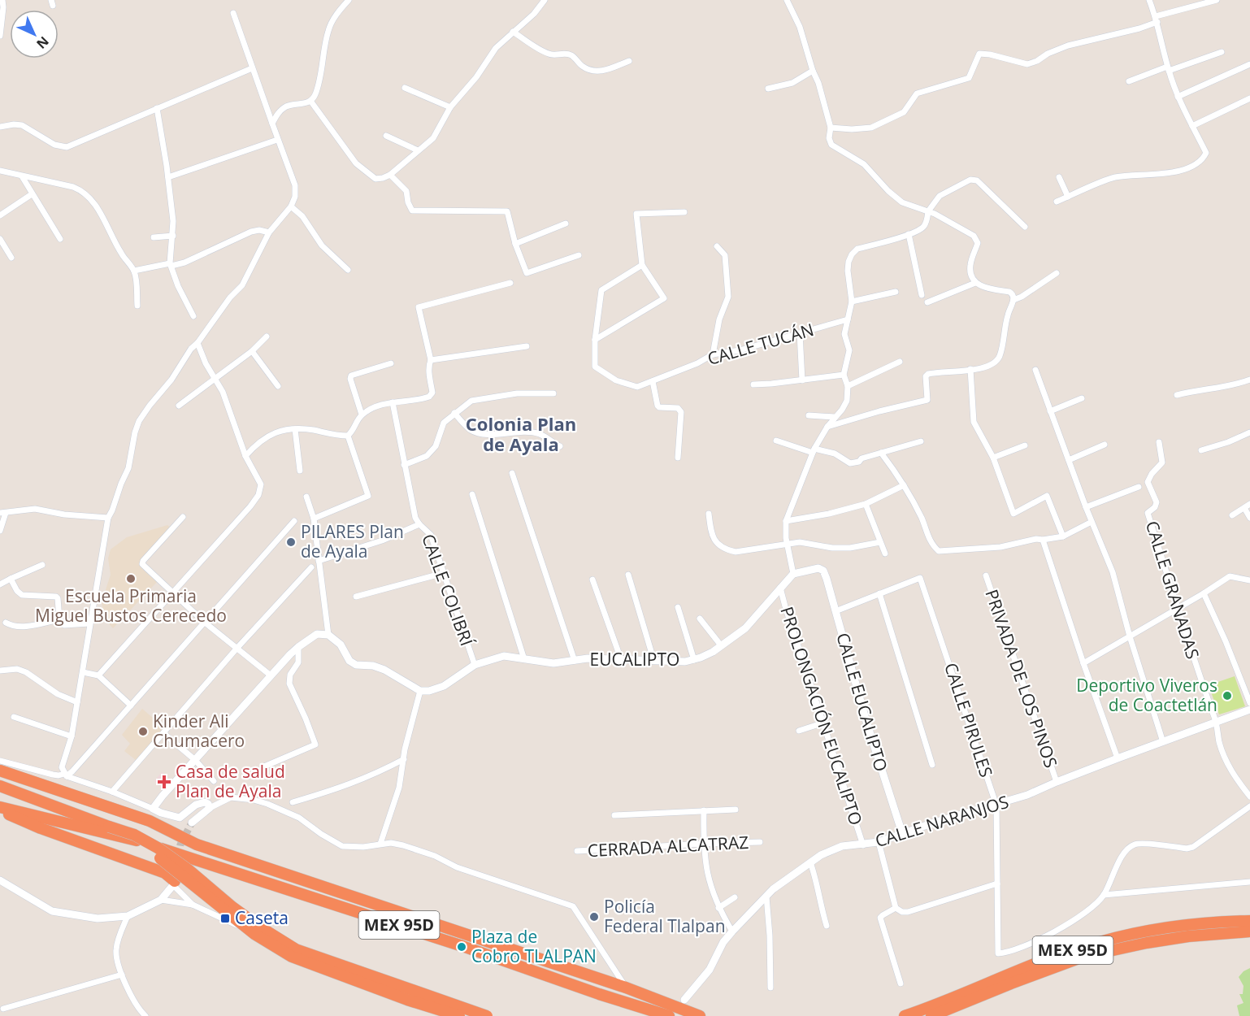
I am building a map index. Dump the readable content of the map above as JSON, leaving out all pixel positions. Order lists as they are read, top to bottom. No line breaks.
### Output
{"streets":{"highway":["MEX 95D"],"street":["CALLE TUCÁN","CALLE COLIBRÍ","CALLE GRANADAS","EUCALIPTO","PRIVADA DE LOS PINOS","CALLE EUCALIPTO","PROLONGACIÓN EUCALIPTO","CALLE PIRULES","CALLE NARANJOS","CERRADA ALCATRAZ"]},"crossings":[["CALLE COLIBRÍ","EUCALIPTO"],["CALLE GRANADAS","CALLE NARANJOS"],["EUCALIPTO","CALLE EUCALIPTO"],["EUCALIPTO","PROLONGACIÓN EUCALIPTO"],["PRIVADA DE LOS PINOS","CALLE NARANJOS"],["CALLE EUCALIPTO","CALLE NARANJOS"],["PROLONGACIÓN EUCALIPTO","CALLE NARANJOS"],["CALLE PIRULES","CALLE NARANJOS"]],"districts":["Colonia Plan de Ayala"],"places":{"other":["PILARES Plan de Ayala","Escuela Primaria Miguel Bustos Cerecedo","Deportivo Viveros de Coactetlán","Kinder Ali Chumacero","Policía Federal Tlalpan","Plaza de Cobro TLALPAN"],"health":["Casa de salud Plan de Ayala"],"transit":["Caseta"]},"north":"bottom right"}
